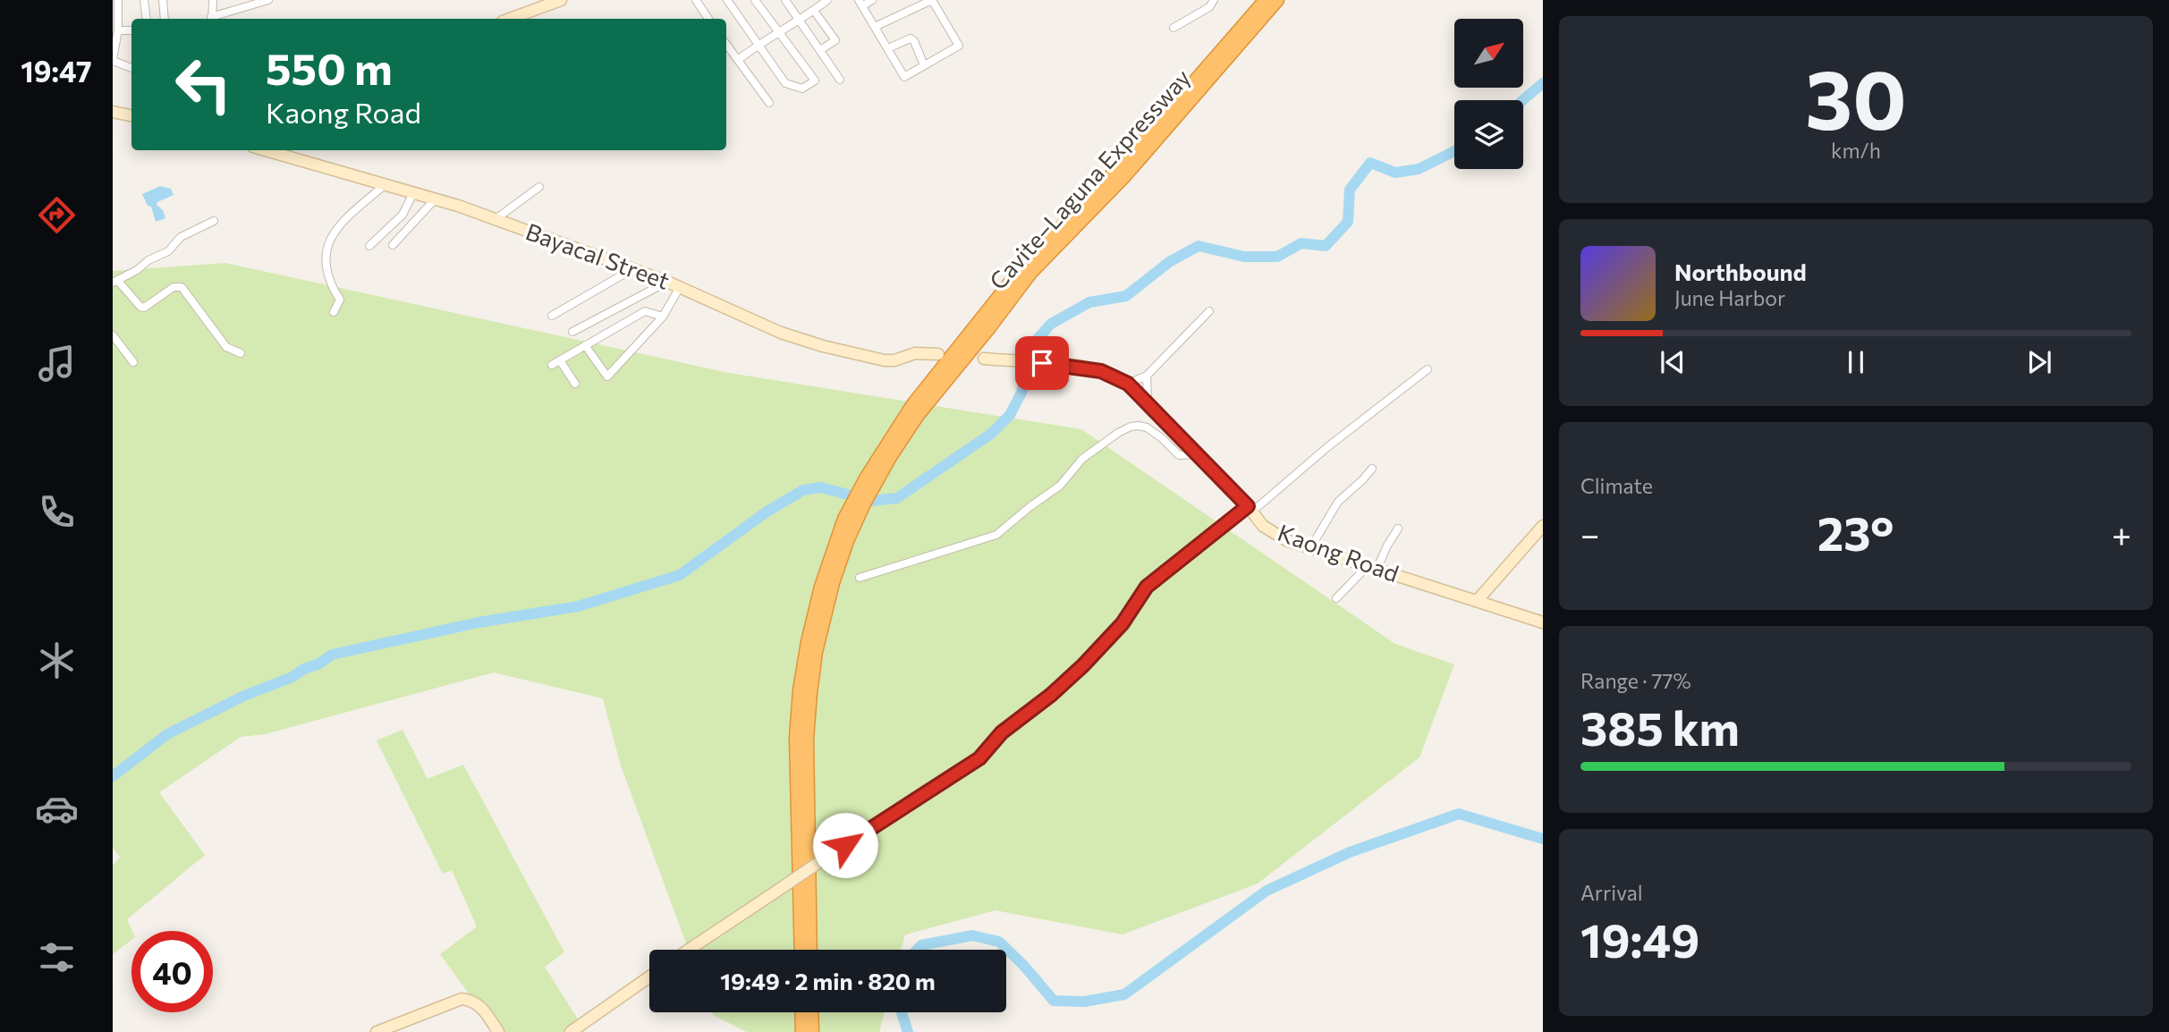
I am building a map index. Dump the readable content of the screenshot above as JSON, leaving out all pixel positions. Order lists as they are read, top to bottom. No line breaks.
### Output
{"streets":{"highway":["Cavite–Laguna Expressway"],"main road":["Bayacal Street","Kaong Road"]},"north":"top right","page":{"tabs":"19:47","tile":[["30","km/h"],"Climate",["Range · 77%","385 km"],["Arrival","19:49"]],"turn":["550 m","Kaong Road"],"song":["Northbound","June Harbor"],"heat":["−","23°","+"],"limit":"40","trip":"19:49 · 2 min · 820 m"}}
